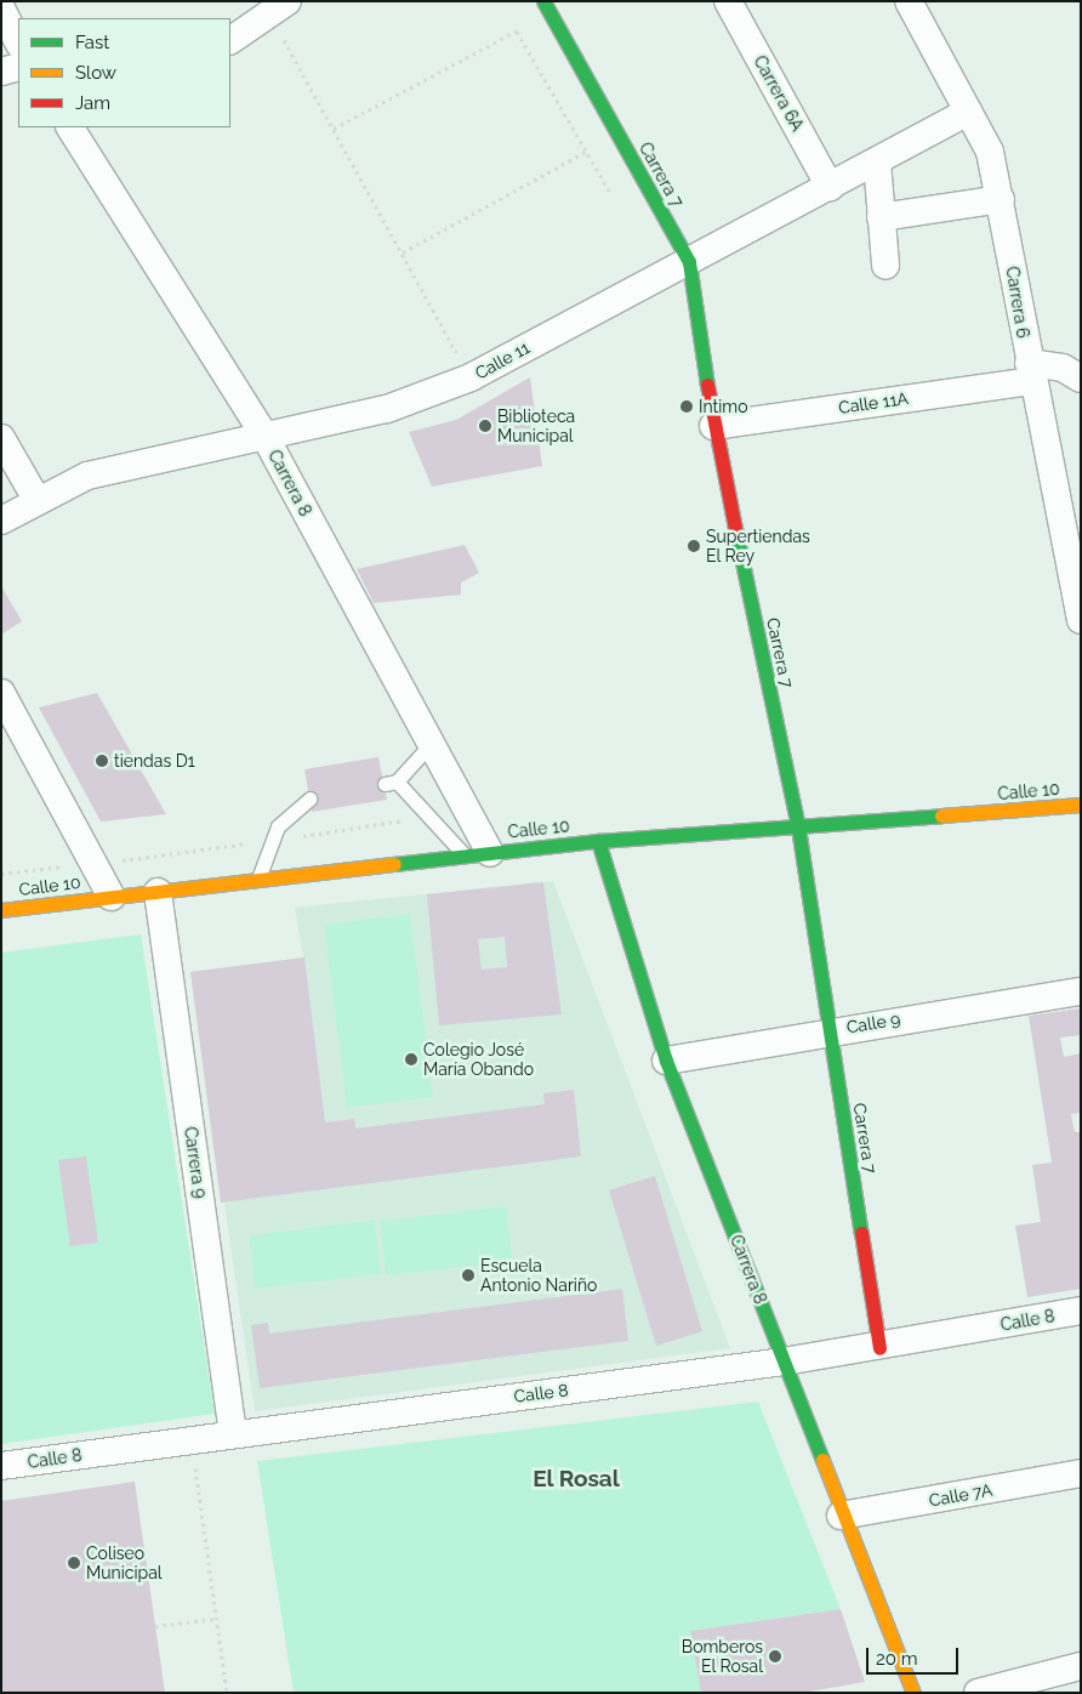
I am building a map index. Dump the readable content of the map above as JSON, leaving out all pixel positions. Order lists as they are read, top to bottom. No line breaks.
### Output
{"streets":{"street":["Carrera 6A","Carrera 7","Carrera 6","Calle 11","Calle 11A","Carrera 8","Calle 10","Calle 9","Carrera 9","Calle 8","Calle 7A"]},"crossings":[["Carrera 6A","Calle 11"],["Carrera 7","Calle 11"],["Carrera 7","Calle 11A"],["Carrera 7","Calle 10"],["Carrera 7","Calle 9"],["Carrera 7","Calle 8"],["Carrera 6","Calle 11"],["Carrera 6","Calle 11A"],["Calle 11","Carrera 8"],["Carrera 8","Calle 10"],["Carrera 8","Calle 9"],["Carrera 8","Calle 8"],["Carrera 8","Calle 7A"],["Calle 10","Carrera 9"],["Carrera 9","Calle 8"]],"districts":["El Rosal"],"places":["Intimo","Biblioteca Municipal","Supertiendas El Rey","tiendas D1","Colegio José María Obando","Escuela Antonio Nariño","Coliseo Municipal","Bomberos El Rosal"],"legend":["Fast","Slow","Jam"],"scale_bar":"20 m"}
